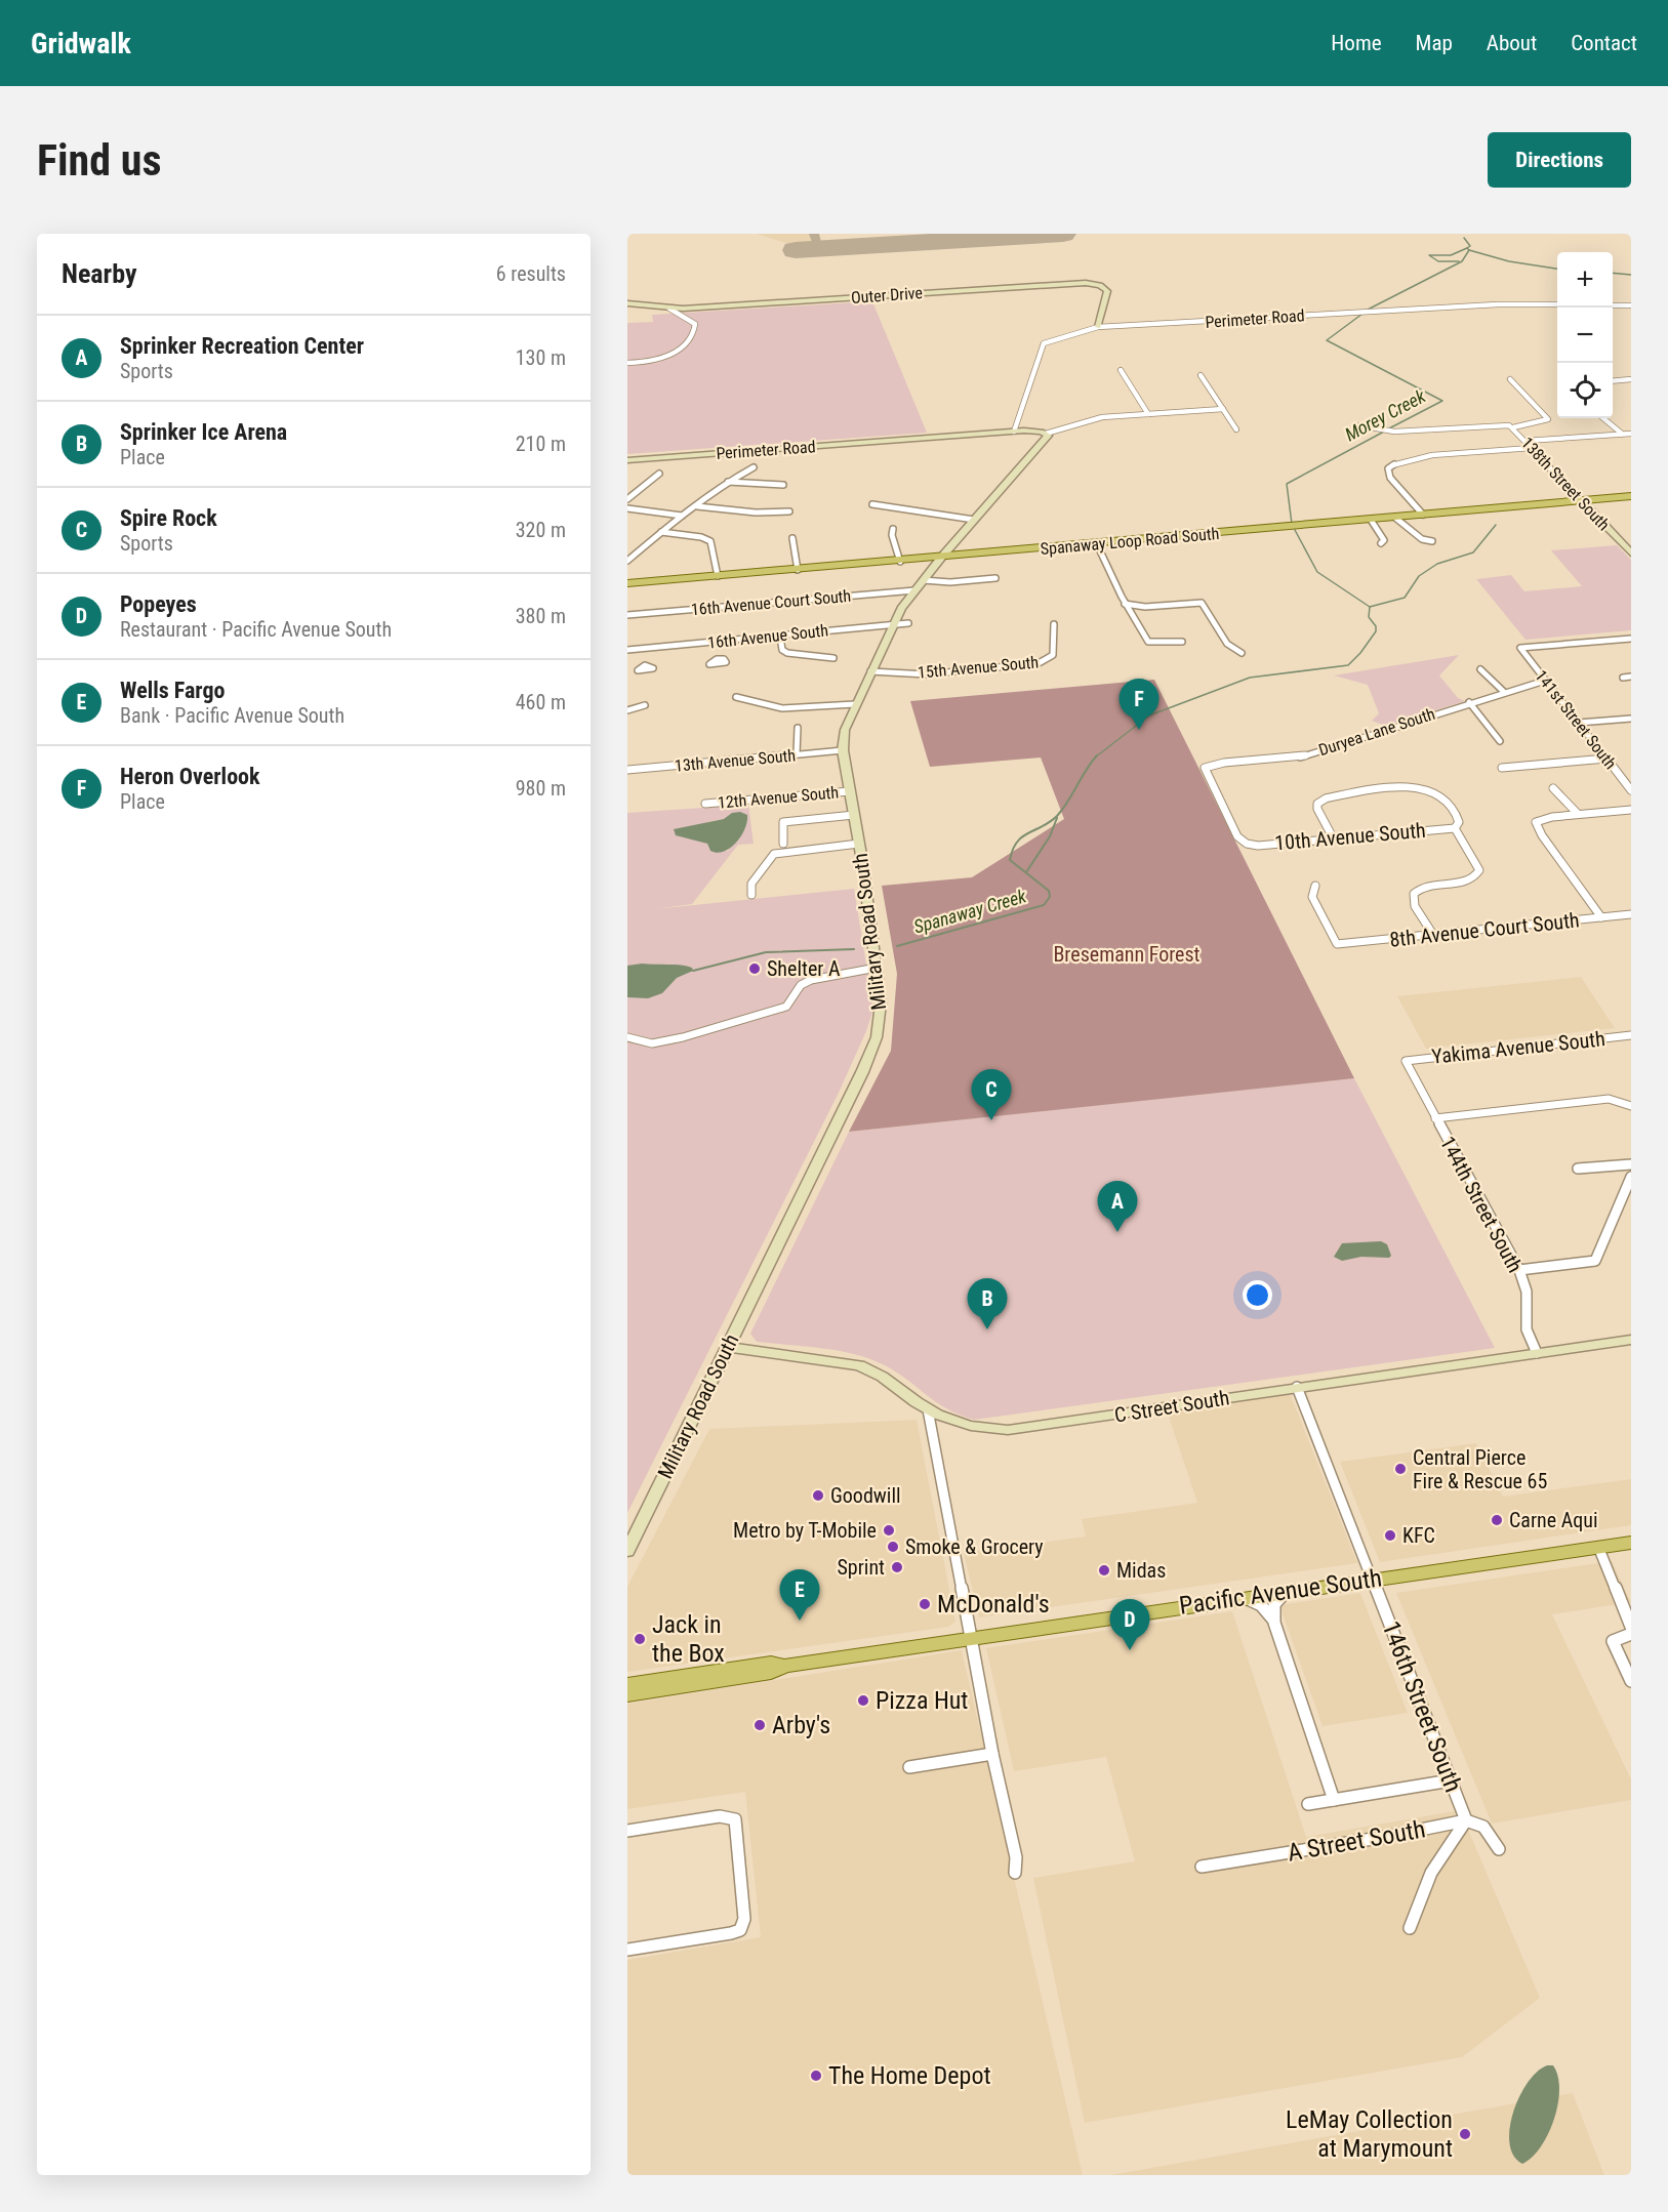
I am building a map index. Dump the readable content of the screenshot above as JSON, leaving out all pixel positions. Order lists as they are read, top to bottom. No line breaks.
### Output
{"streets":{"main road":["Spanaway Loop Road South","Pacific Avenue South"],"street":["Outer Drive","Perimeter Road","138th Street South","16th Avenue Court South","16th Avenue South","15th Avenue South","141st Street South","Duryea Lane South","13th Avenue South","12th Avenue South","10th Avenue South","8th Avenue Court South","Military Road South","Yakima Avenue South","144th Street South","C Street South","146th Street South","A Street South"]},"crossings":[["Outer Drive","Perimeter Road"],["Perimeter Road","Military Road South"],["138th Street South","Spanaway Loop Road South"],["Spanaway Loop Road South","Military Road South"],["16th Avenue Court South","Military Road South"],["16th Avenue South","Military Road South"],["15th Avenue South","Military Road South"],["141st Street South","Duryea Lane South"],["Duryea Lane South","10th Avenue South"],["13th Avenue South","Military Road South"],["12th Avenue South","Military Road South"],["Military Road South","C Street South"],["Yakima Avenue South","144th Street South"],["144th Street South","C Street South"],["C Street South","146th Street South"],["Pacific Avenue South","146th Street South"],["146th Street South","A Street South"]],"water":["Morey Creek","Spanaway Creek"],"parks":["Bresemann Forest"],"places":["Shelter A","Central Pierce Fire & Rescue 65","Goodwill","Carne Aqui","Metro by T-Mobile","KFC","Smoke & Grocery","Sprint","Midas","McDonald's","Jack in the Box","Pizza Hut","Arby's","The Home Depot","LeMay Collection at Marymount"],"page":{"header":"Gridwalk","nav":["Home","Map","About","Contact"],"buttons":"Directions","title":"Find us","heading":["Nearby","6 results"],"map_buttons":["+","−"],"list":[{"mark":"A","name":"Sprinker Recreation Center","note":"Sports","value":"130 m"},{"mark":"B","name":"Sprinker Ice Arena","note":"Place","value":"210 m"},{"mark":"C","name":"Spire Rock","note":"Sports","value":"320 m"},{"mark":"D","name":"Popeyes","note":"Restaurant · Pacific Avenue South","value":"380 m"},{"mark":"E","name":"Wells Fargo","note":"Bank · Pacific Avenue South","value":"460 m"},{"mark":"F","name":"Heron Overlook","note":"Place","value":"980 m"}],"pins":["F","C","A","B","E","D"]}}
